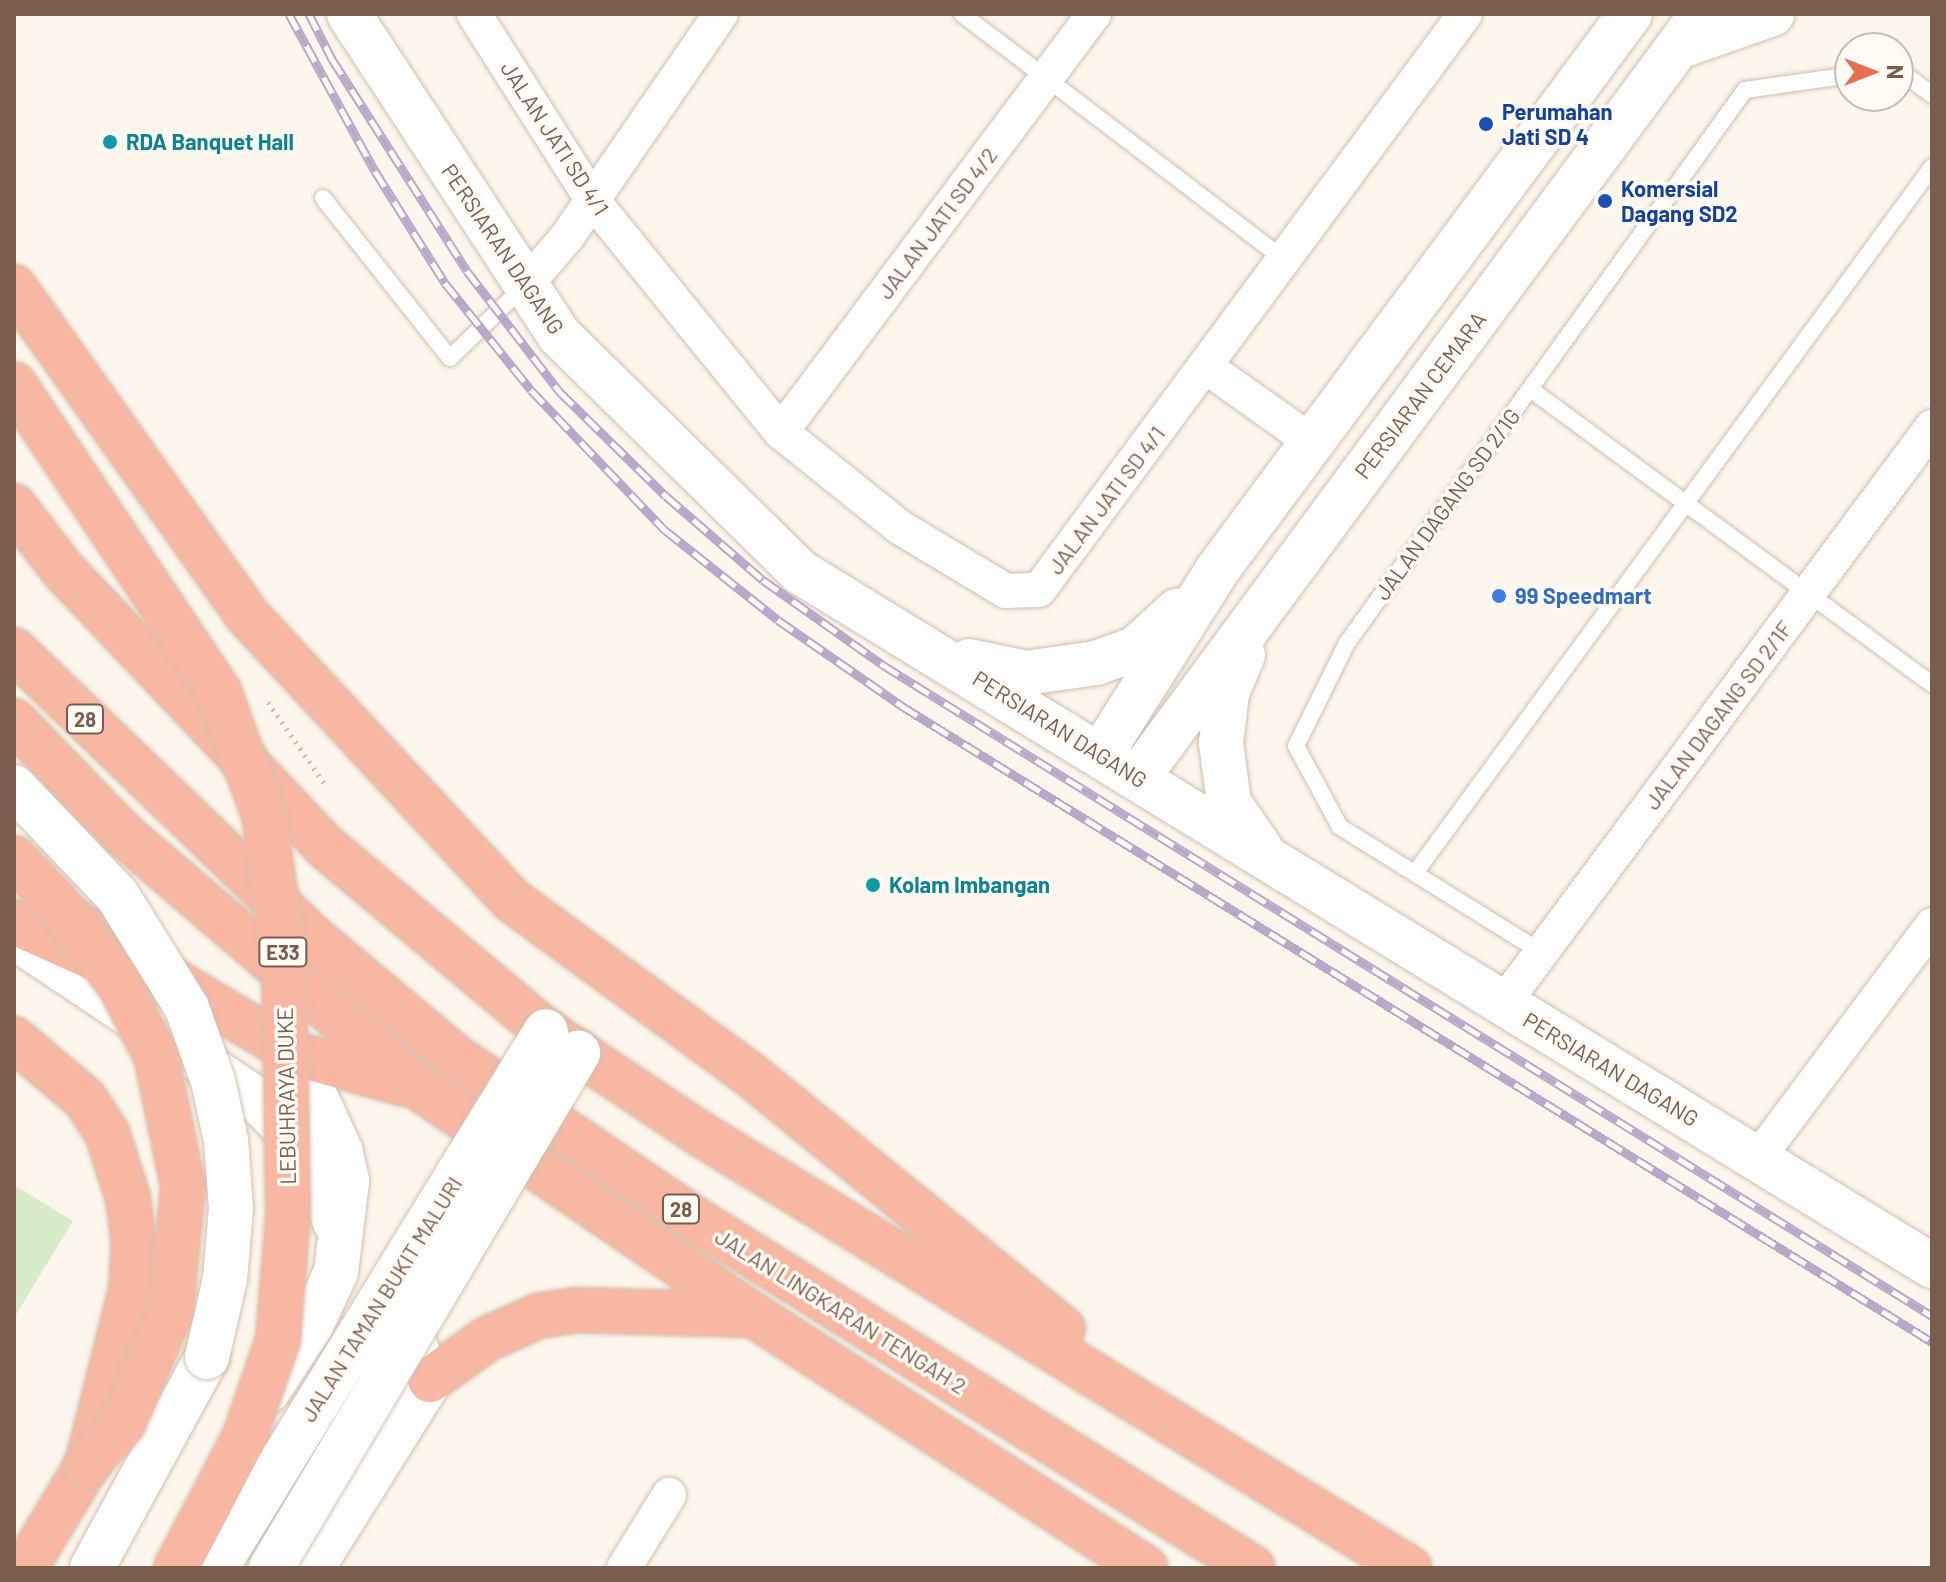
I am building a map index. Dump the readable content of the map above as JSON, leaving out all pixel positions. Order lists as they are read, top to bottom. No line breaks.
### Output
{"streets":{"highway":["28","E33","LEBUHRAYA DUKE","JALAN LINGKARAN TENGAH 2"],"main road":["PERSIARAN DAGANG","PERSIARAN CEMARA","JALAN TAMAN BUKIT MALURI"],"street":["JALAN JATI SD 4/1","JALAN JATI SD 4/2","JALAN DAGANG SD 2/1F"],"lane":["JALAN DAGANG SD 2/1G"]},"crossings":[["JALAN JATI SD 4/1","JALAN JATI SD 4/2"],["PERSIARAN DAGANG","PERSIARAN CEMARA"],["PERSIARAN DAGANG","JALAN DAGANG SD 2/1F"],["JALAN DAGANG SD 2/1G","JALAN DAGANG SD 2/1F"]],"places":["Perumahan Jati SD 4","RDA Banquet Hall","Komersial Dagang SD2","99 Speedmart","Kolam Imbangan"],"north":"right"}
